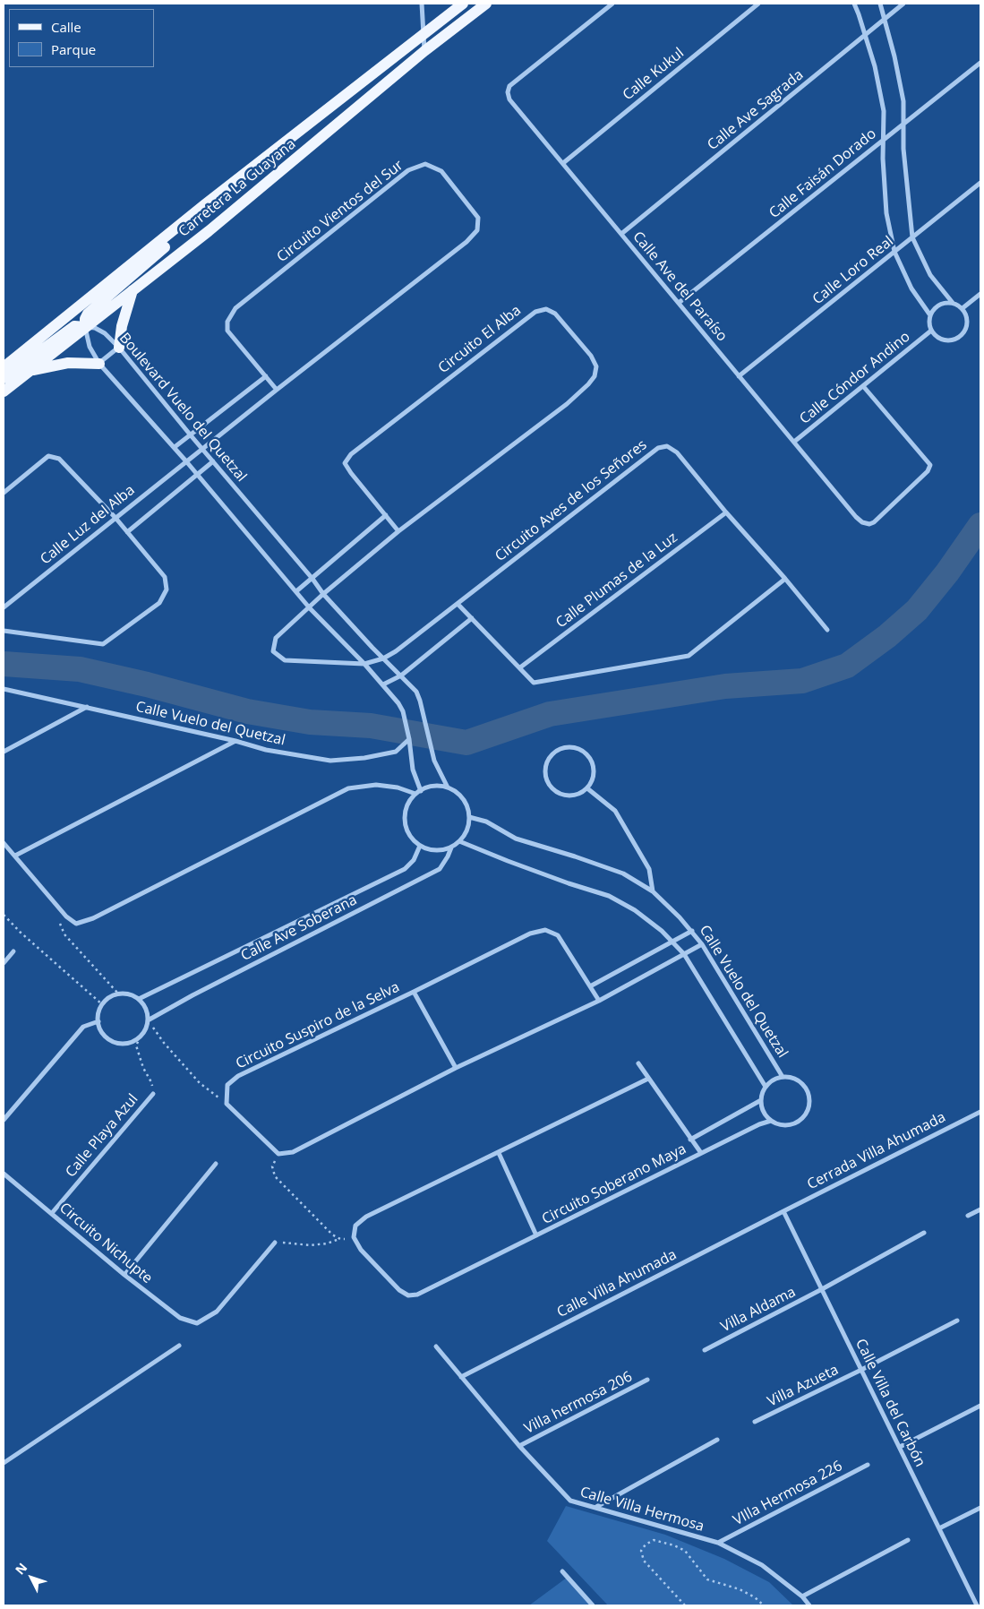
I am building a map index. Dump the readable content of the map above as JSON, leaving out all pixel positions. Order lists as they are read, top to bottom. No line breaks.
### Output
{"streets":{"main road":["Carretera La Guayana"],"street":["Calle Kukul","Calle Ave Sagrada","Calle Faisán Dorado","Circuito Vientos del Sur","Calle Loro Real","Calle Ave del Paraíso","Circuito El Alba","Calle Cóndor Andino","Boulevard Vuelo del Quetzal","Circuito Aves de los Señores","Calle Luz del Alba","Calle Plumas de la Luz","Calle Vuelo del Quetzal","Calle Ave Soberana","Circuito Suspiro de la Selva","Calle Playa Azul","Cerrada Villa Ahumada","Circuito Soberano Maya","Circuito Nichupte","Calle Villa Ahumada","Villa Aldama","Villa Azueta","Villa hermosa 206","Calle Villa del Carbón","VIlla Hermosa 226","Calle Villa Hermosa"]},"crossings":[["Calle Kukul","Calle Ave del Paraíso"],["Calle Ave Sagrada","Calle Ave del Paraíso"],["Calle Faisán Dorado","Calle Ave del Paraíso"],["Carretera La Guayana","Boulevard Vuelo del Quetzal"],["Circuito Vientos del Sur","Boulevard Vuelo del Quetzal"],["Circuito Vientos del Sur","Calle Luz del Alba"],["Calle Loro Real","Calle Ave del Paraíso"],["Calle Ave del Paraíso","Calle Cóndor Andino"],["Circuito El Alba","Boulevard Vuelo del Quetzal"],["Circuito El Alba","Circuito Aves de los Señores"],["Boulevard Vuelo del Quetzal","Circuito Aves de los Señores"],["Boulevard Vuelo del Quetzal","Calle Luz del Alba"],["Boulevard Vuelo del Quetzal","Calle Vuelo del Quetzal"],["Boulevard Vuelo del Quetzal","Calle Ave Soberana"],["Circuito Aves de los Señores","Calle Plumas de la Luz"],["Calle Vuelo del Quetzal","Calle Ave Soberana"],["Calle Vuelo del Quetzal","Circuito Soberano Maya"],["Calle Playa Azul","Circuito Nichupte"],["Cerrada Villa Ahumada","Calle Villa Ahumada"],["Cerrada Villa Ahumada","Calle Villa del Carbón"],["Calle Villa Ahumada","Calle Villa del Carbón"],["Calle Villa Ahumada","Calle Villa Hermosa"],["Villa Aldama","Calle Villa del Carbón"],["Villa Azueta","Calle Villa del Carbón"],["Villa hermosa 206","Calle Villa Hermosa"],["VIlla Hermosa 226","Calle Villa Hermosa"]],"legend":["Calle","Parque"],"north":"top left"}
